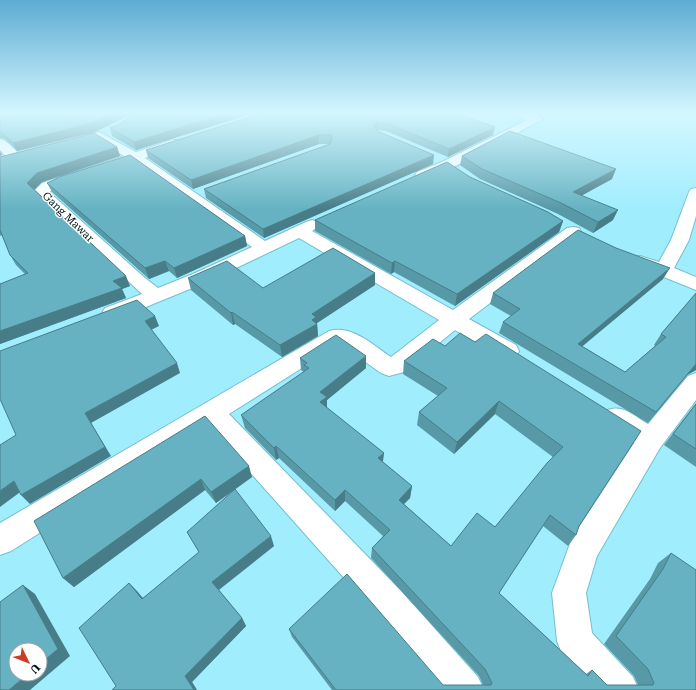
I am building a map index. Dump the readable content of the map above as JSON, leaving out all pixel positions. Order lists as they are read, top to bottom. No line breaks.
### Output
{"streets":{"street":["Gang Mawar"]},"north":"bottom right"}
